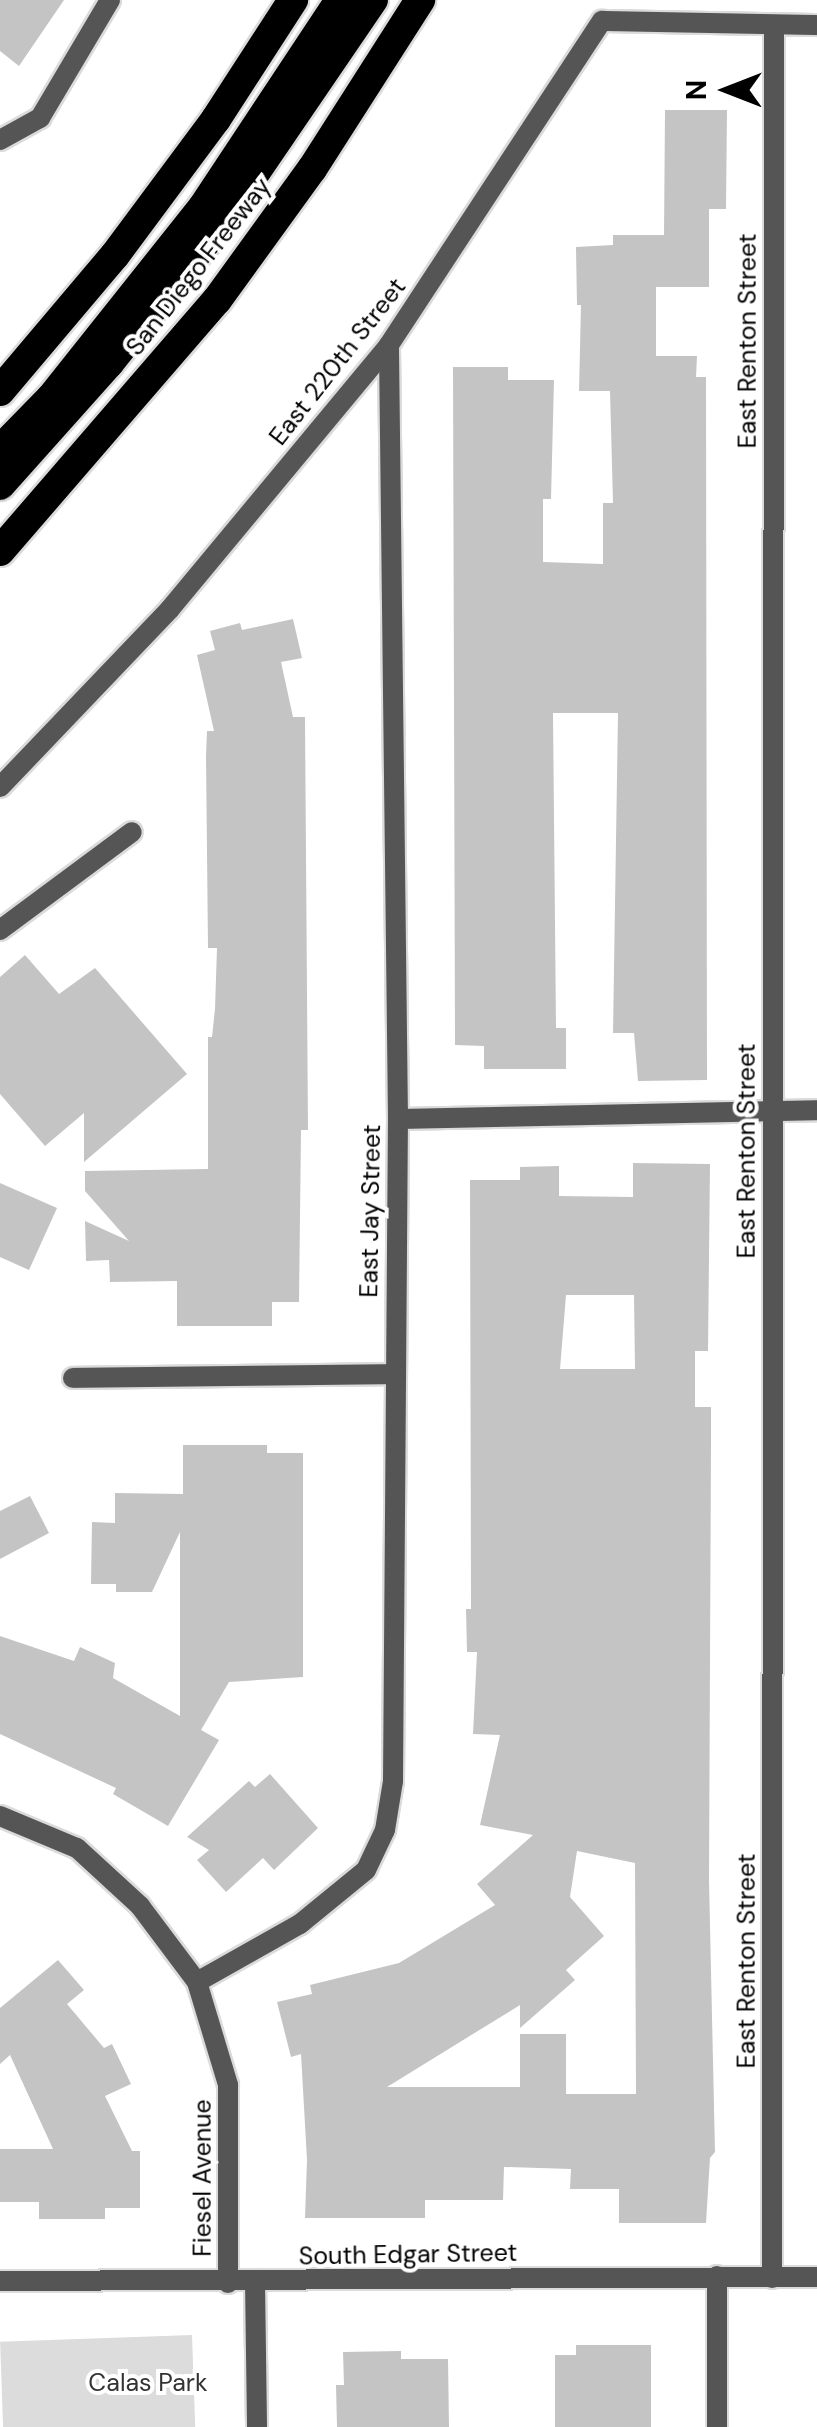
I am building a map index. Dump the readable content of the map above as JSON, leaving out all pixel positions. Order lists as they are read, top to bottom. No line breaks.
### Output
{"streets":{"highway":["San Diego Freeway"],"street":["East Renton Street","East 220th Street","East Jay Street","Fiesel Avenue","South Edgar Street"]},"crossings":[["East Renton Street","East 220th Street"],["East Renton Street","South Edgar Street"],["East 220th Street","East Jay Street"],["East Jay Street","Fiesel Avenue"],["Fiesel Avenue","South Edgar Street"]],"parks":["Calas Park"],"north":"left"}
